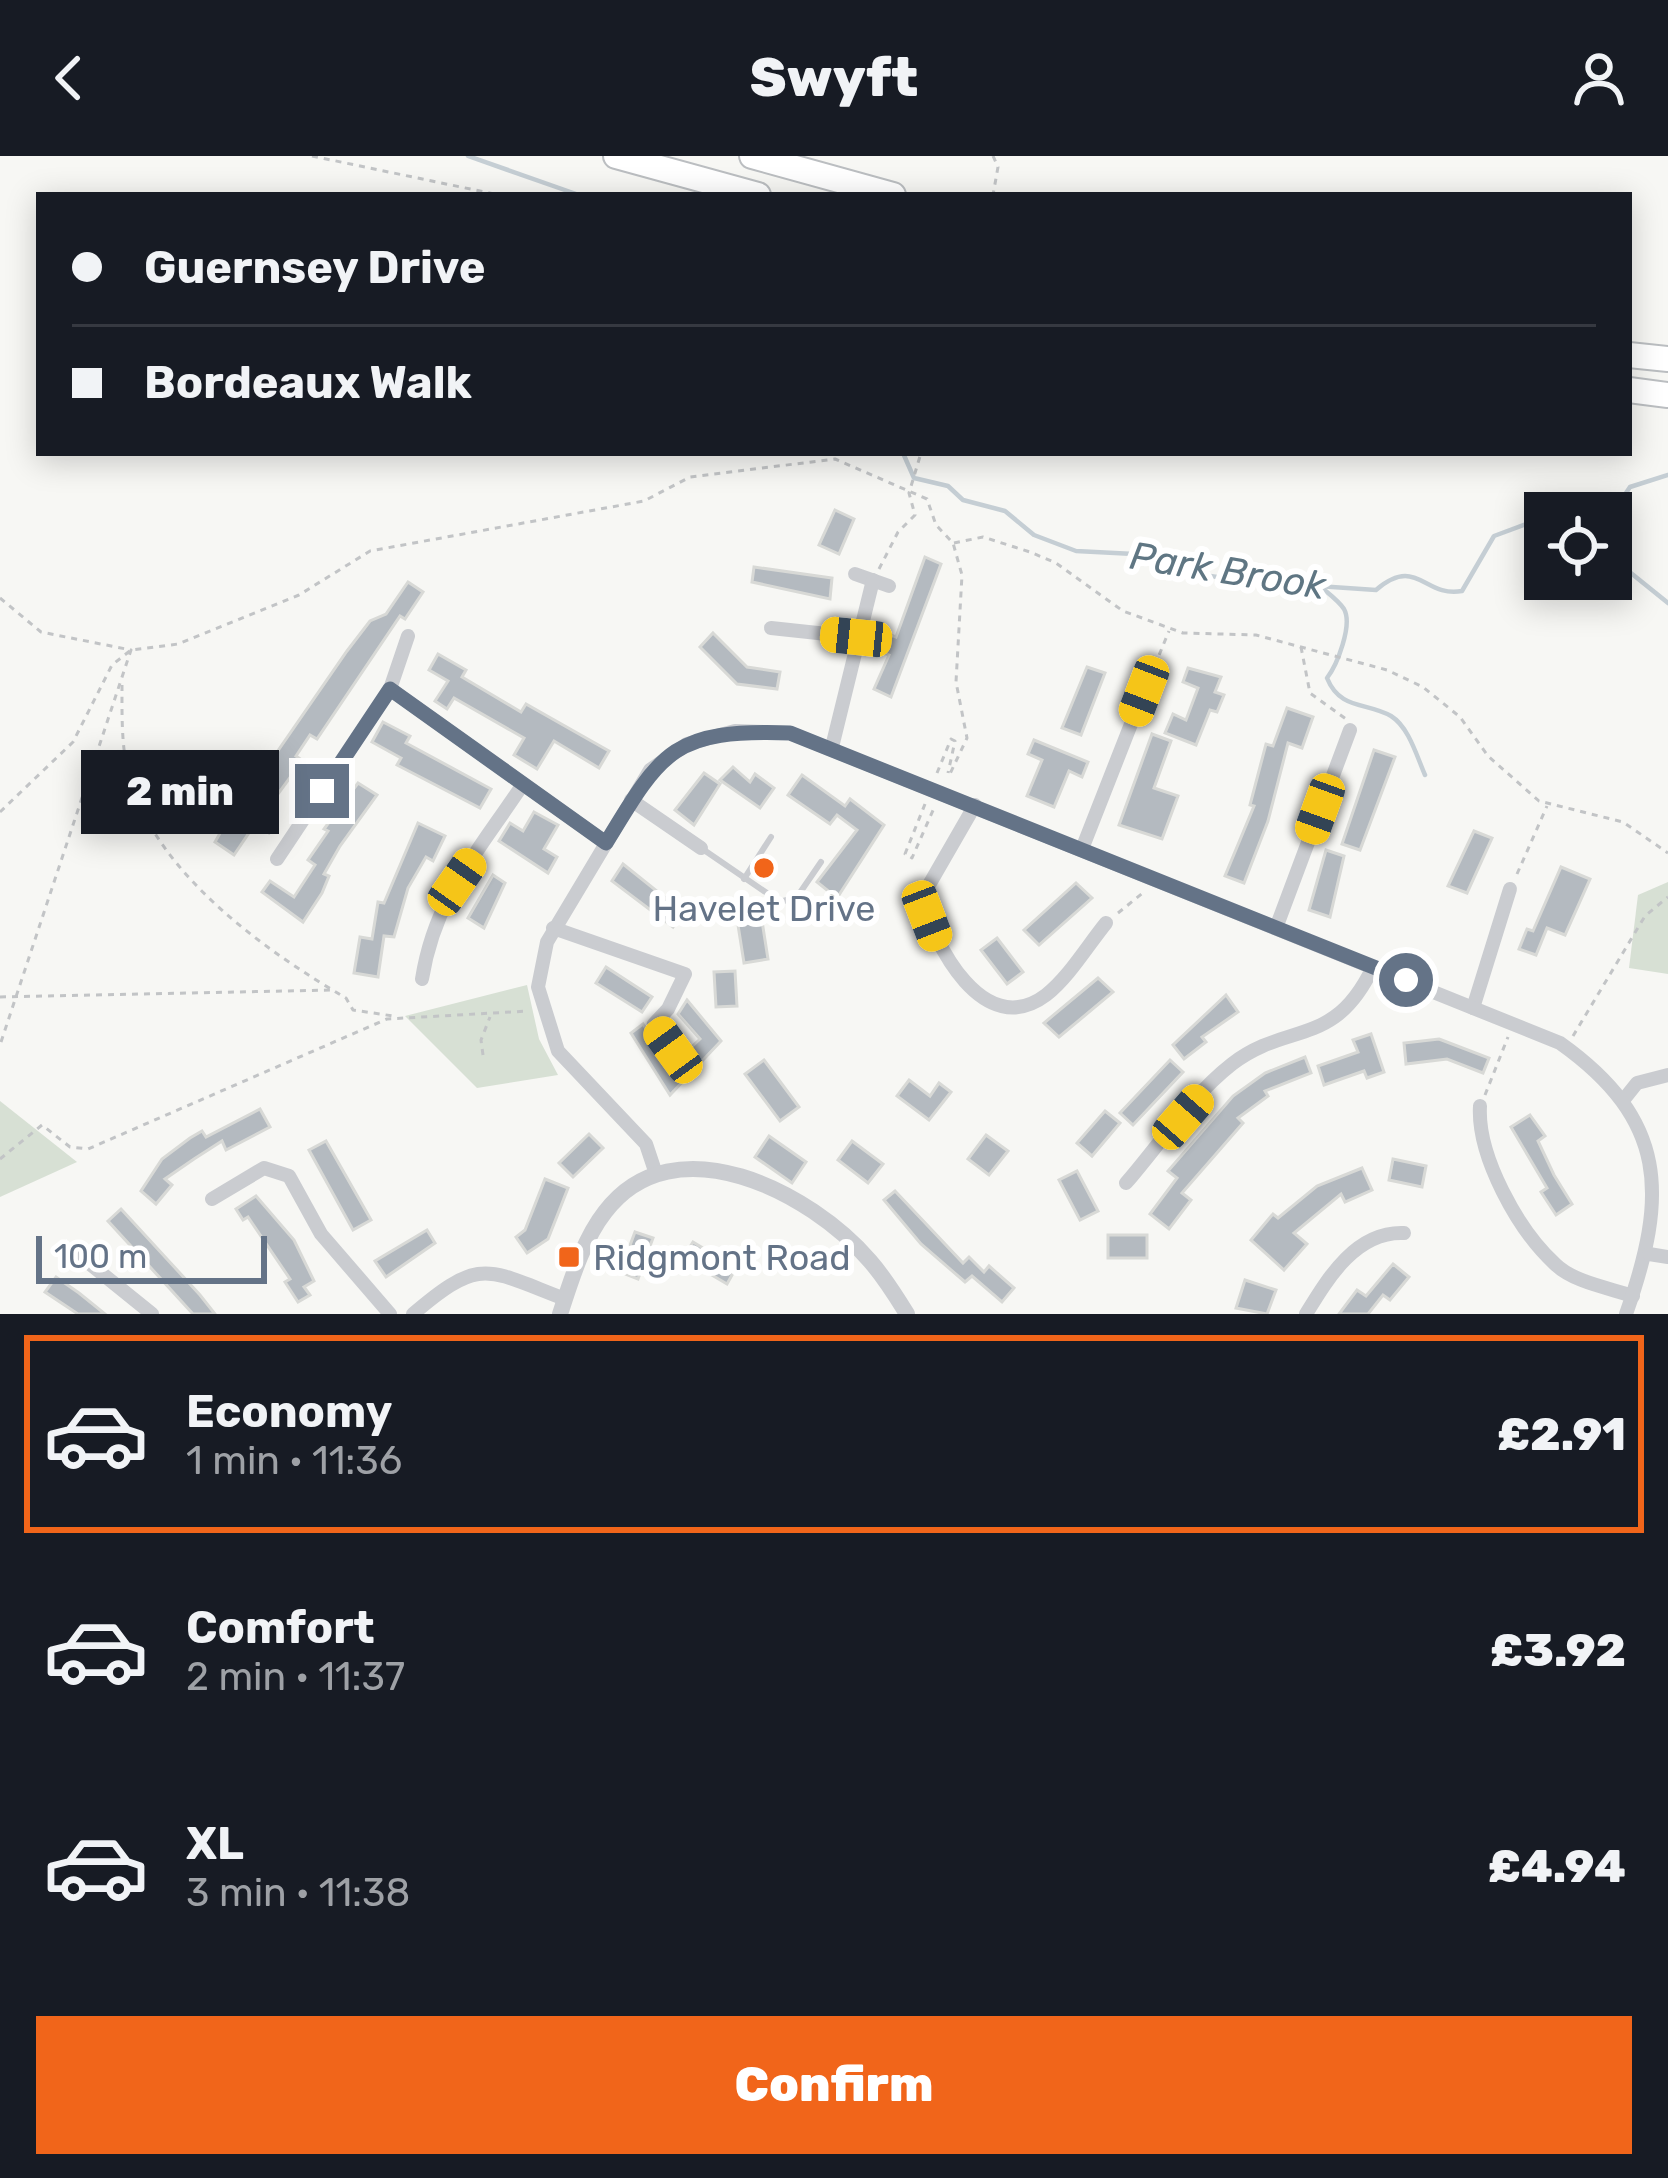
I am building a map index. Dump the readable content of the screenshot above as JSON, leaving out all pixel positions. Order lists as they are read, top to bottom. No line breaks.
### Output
{"water":["Park Brook"],"places":{"other":["Havelet Drive"],"transit":["Ridgmont Road"]},"scale_bar":"100 m","page":{"header":"Swyft","banner":["Guernsey Drive","Bordeaux Walk"],"bubble":"2 min","scale":"100 m","list":[{"name":"Economy","note":"1 min · 11:36","value":"£2.91"},{"name":"Comfort","note":"2 min · 11:37","value":"£3.92"},{"name":"XL","note":"3 min · 11:38","value":"£4.94"}],"buttons":"Confirm"}}
